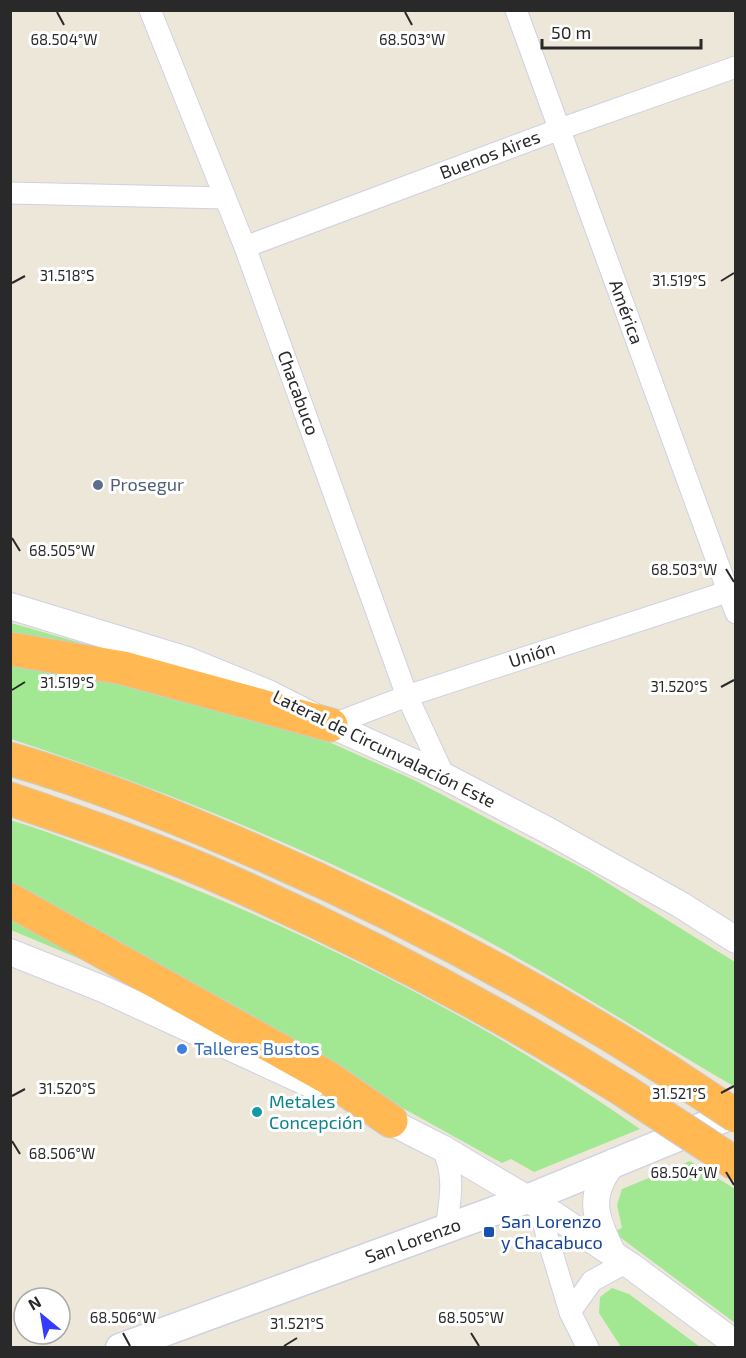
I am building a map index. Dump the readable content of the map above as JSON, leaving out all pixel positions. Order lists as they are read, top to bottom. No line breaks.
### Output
{"streets":{"main road":["San Lorenzo"],"street":["Buenos Aires","América","Chacabuco","Unión","Lateral de Circunvalación Este"]},"crossings":[["Buenos Aires","América"],["Buenos Aires","Chacabuco"],["América","Unión"],["Chacabuco","Unión"],["Chacabuco","Lateral de Circunvalación Este"],["Unión","Lateral de Circunvalación Este"]],"places":{"other":["Prosegur","Talleres Bustos","Metales Concepción"],"transit":["San Lorenzo y Chacabuco"]},"scale_bar":"50 m","north":"top left","coordinates":["68.504°W","68.503°W","31.518°S","31.519°S","68.505°W","31.520°S","31.521°S","68.506°W"]}
